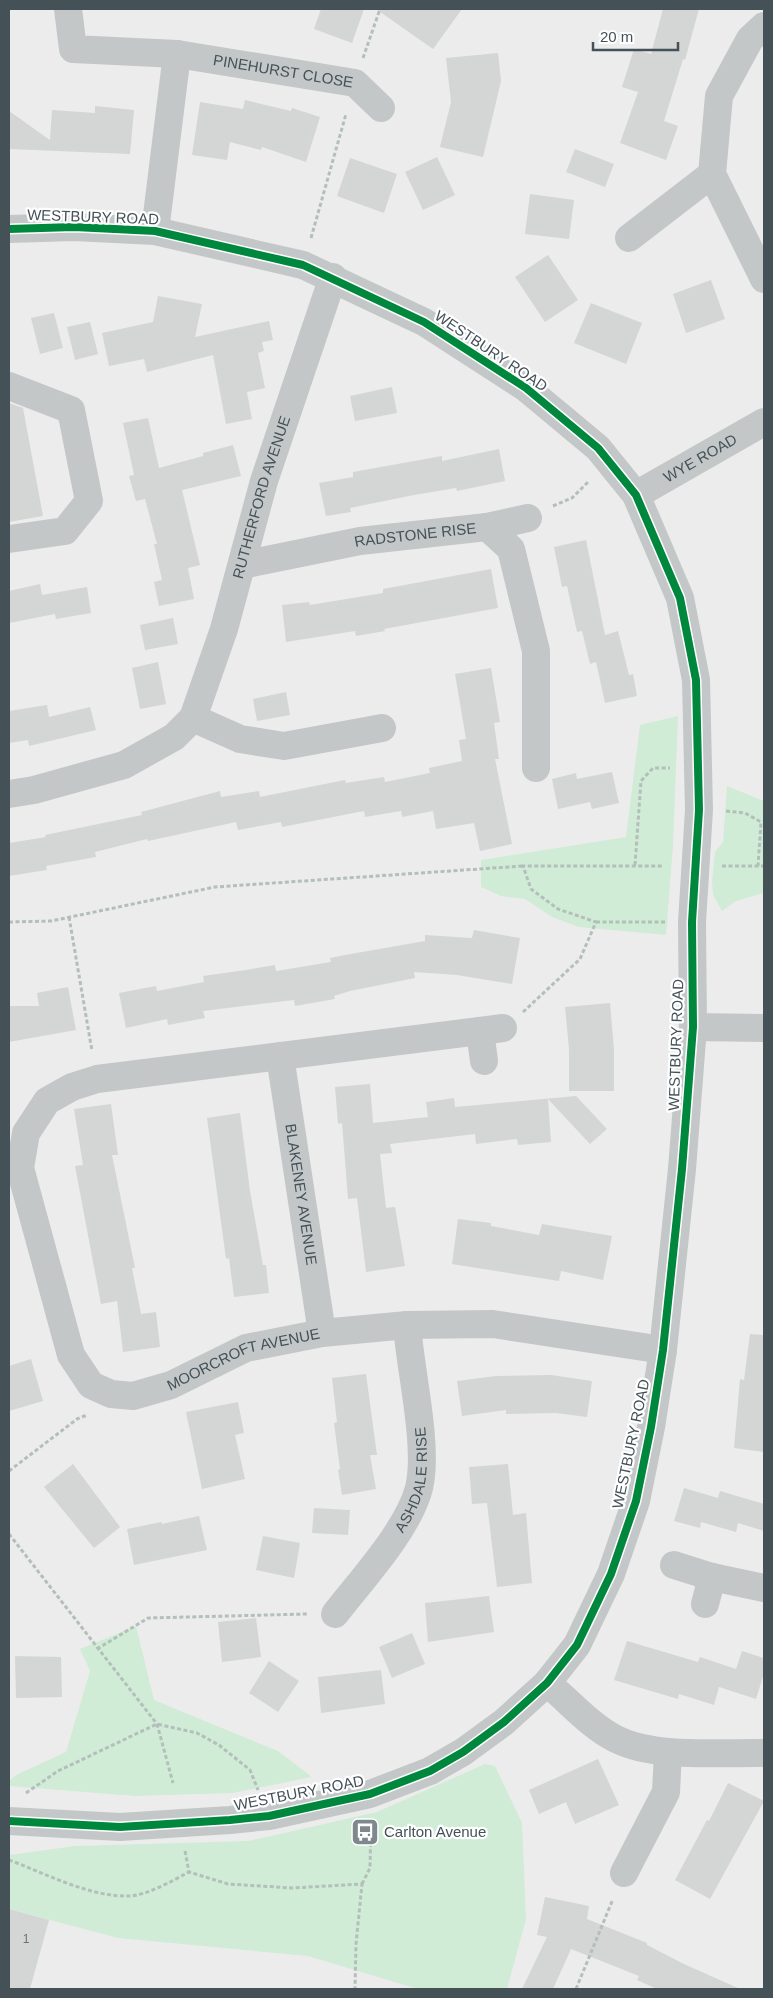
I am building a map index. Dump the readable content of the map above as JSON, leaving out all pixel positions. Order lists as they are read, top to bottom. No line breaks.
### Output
{"streets":{"street":["PINEHURST CLOSE","WESTBURY ROAD","WYE ROAD","RUTHERFORD AVENUE","RADSTONE RISE","BLAKENEY AVENUE","MOORCROFT AVENUE","ASHDALE RISE"]},"crossings":[["WESTBURY ROAD","WYE ROAD"],["WESTBURY ROAD","RUTHERFORD AVENUE"],["WESTBURY ROAD","MOORCROFT AVENUE"],["RUTHERFORD AVENUE","RADSTONE RISE"],["BLAKENEY AVENUE","MOORCROFT AVENUE"],["MOORCROFT AVENUE","ASHDALE RISE"]],"places":{"bus stop":["Carlton Avenue"]},"house_numbers":["1"],"scale_bar":"20 m"}
